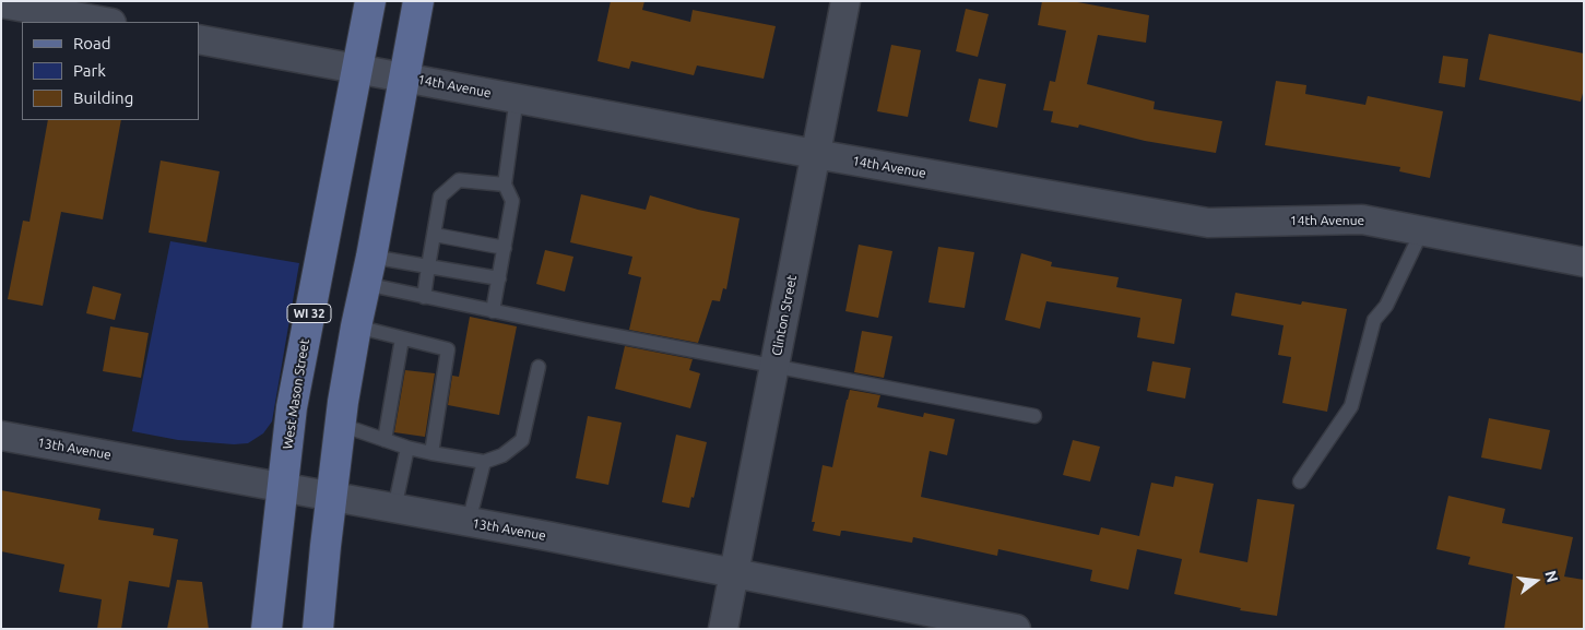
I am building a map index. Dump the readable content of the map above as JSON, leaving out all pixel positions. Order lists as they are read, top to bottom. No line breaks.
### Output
{"streets":{"main road":["WI 32","West Mason Street"],"street":["14th Avenue","Clinton Street","13th Avenue"]},"crossings":[["14th Avenue","Clinton Street"],["14th Avenue","West Mason Street"],["Clinton Street","13th Avenue"],["West Mason Street","13th Avenue"]],"legend":["Road","Park","Building"],"north":"right"}
